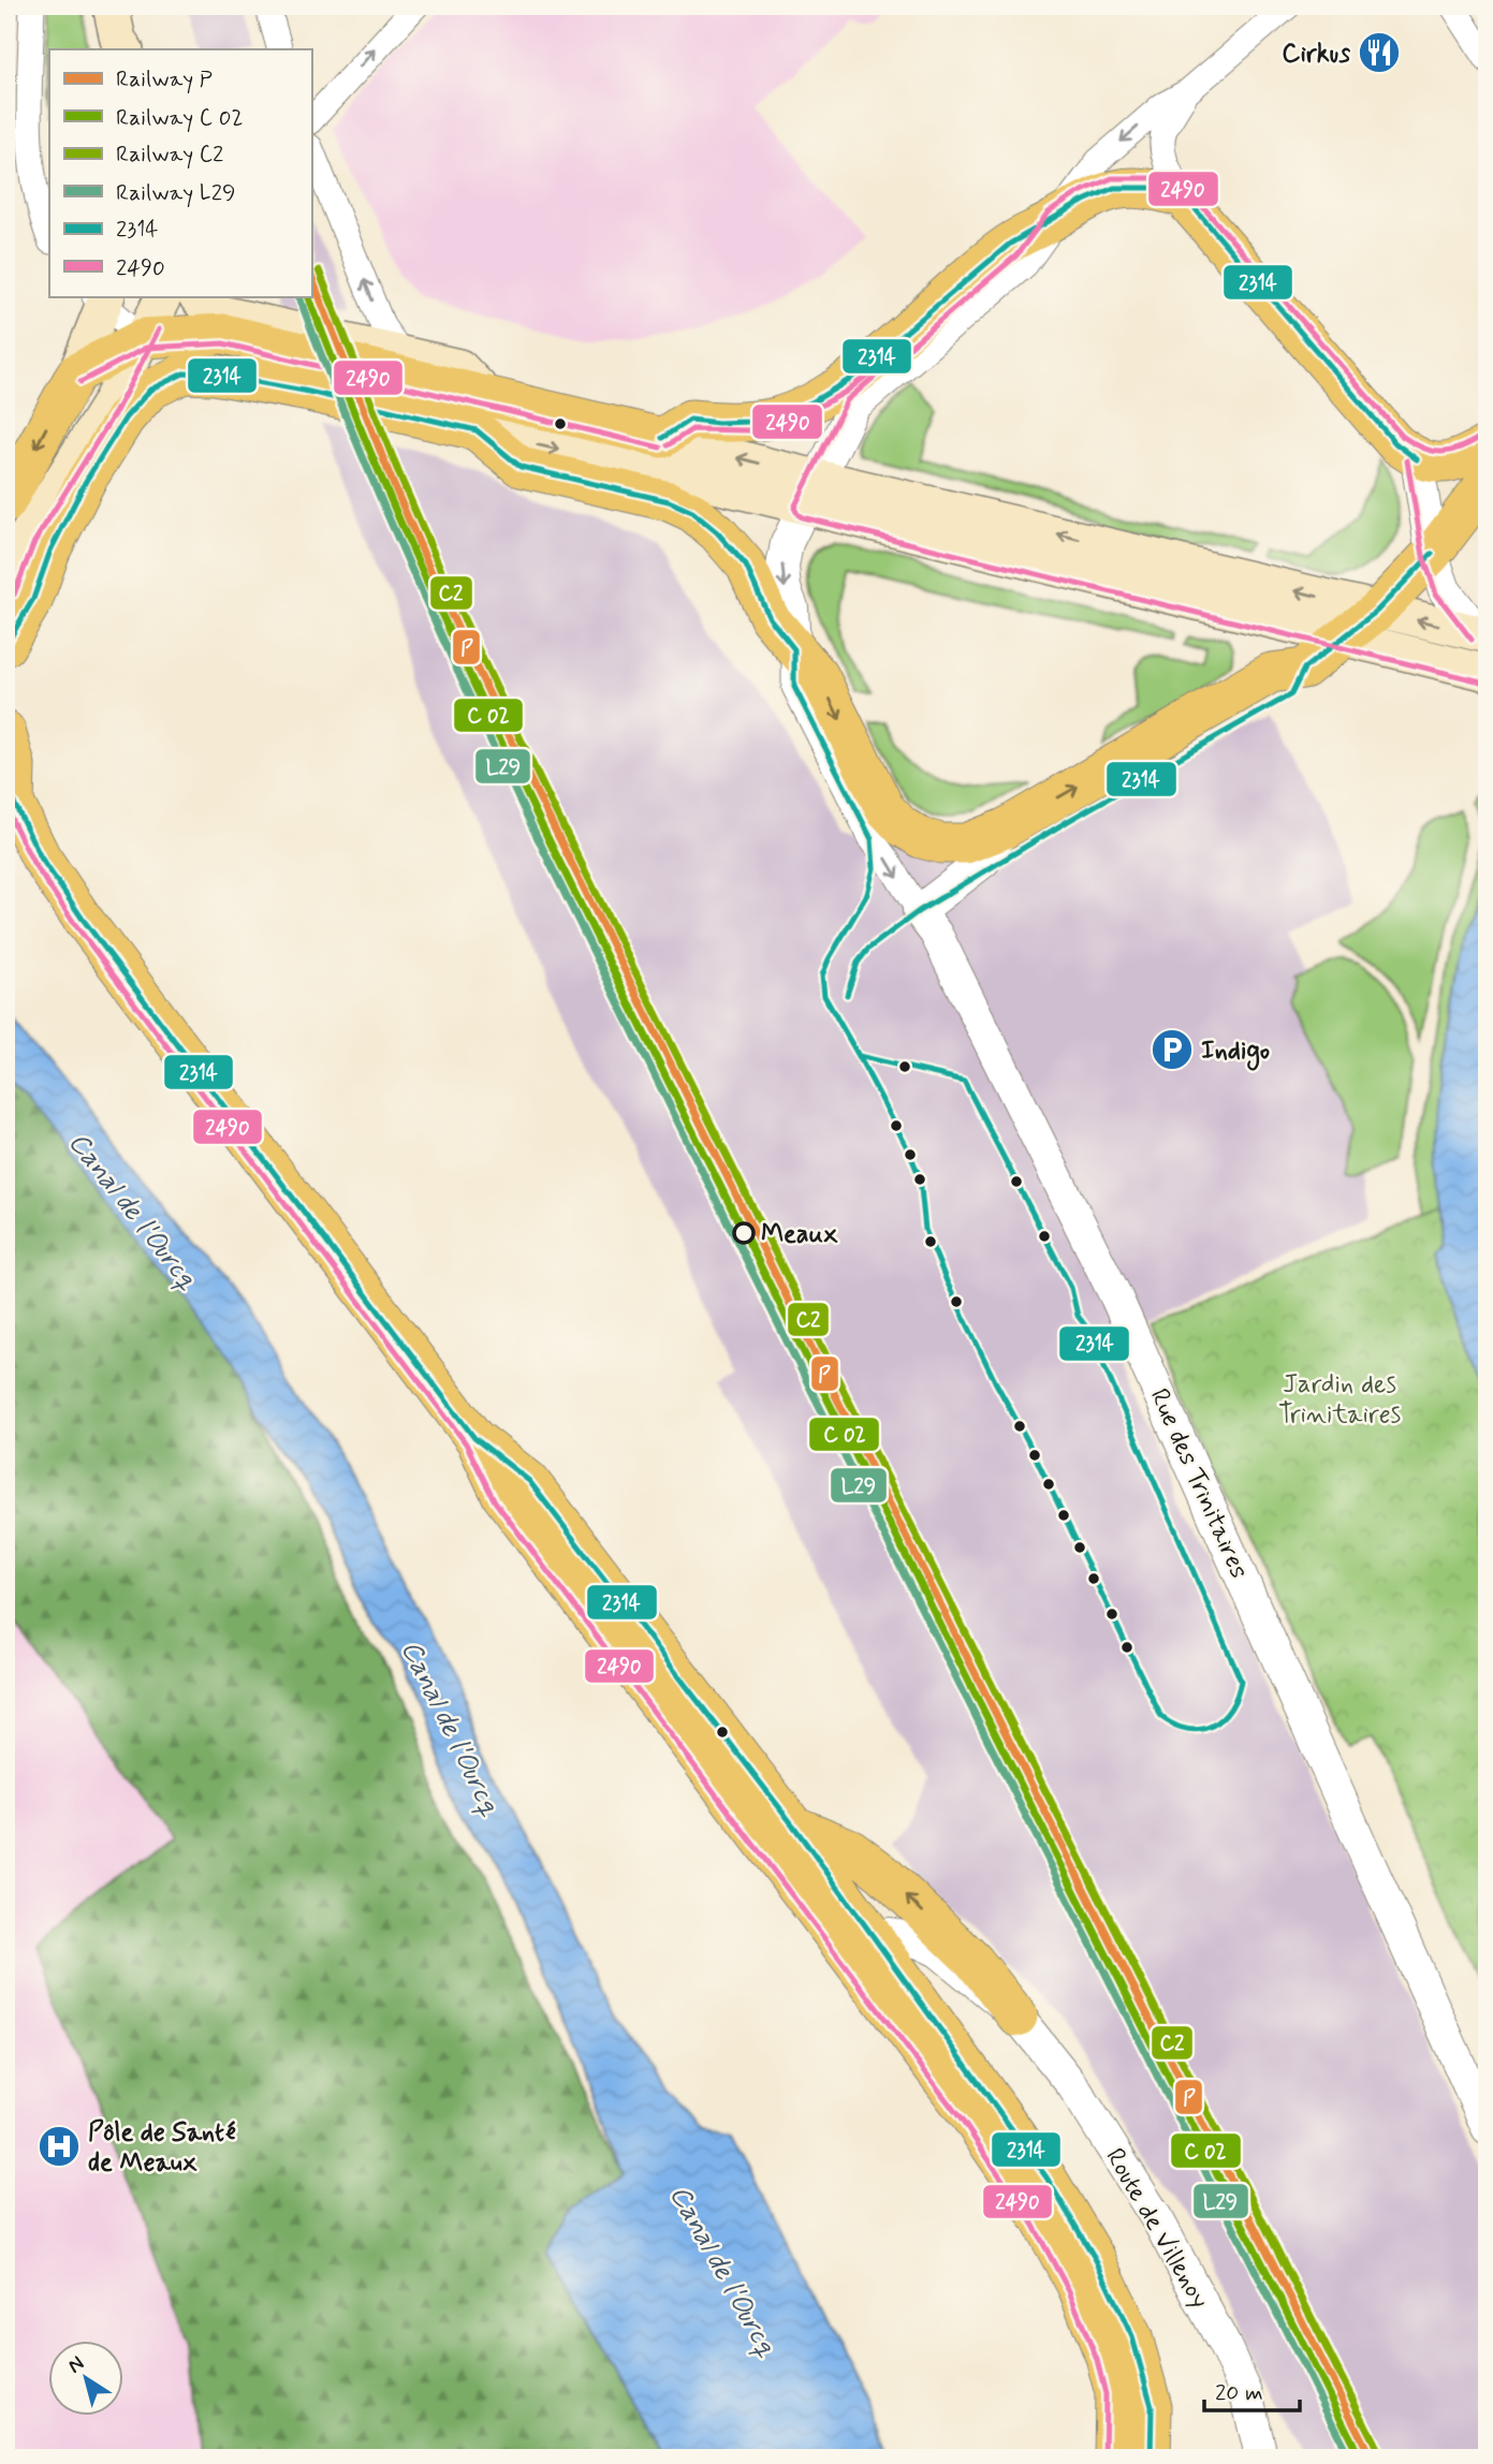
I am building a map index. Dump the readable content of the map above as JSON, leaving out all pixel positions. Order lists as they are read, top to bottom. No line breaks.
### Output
{"streets":{"street":["Rue des Trinitaires","Route de Villenoy"]},"water":["Canal de l'Ourcq"],"parks":["Jardin des Trinitaires"],"places":{"restaurant":["Cirkus"],"parking":["Indigo"],"other":["Meaux"],"hospital":["Pôle de Santé de Meaux"]},"lines":["transit line 2490","transit line 2314","rail line C2","rail line P","rail line L29"],"legend":["Railway P","Railway C 02","Railway C2","Railway L29","2314","2490"],"scale_bar":"20 m","north":"top left"}
